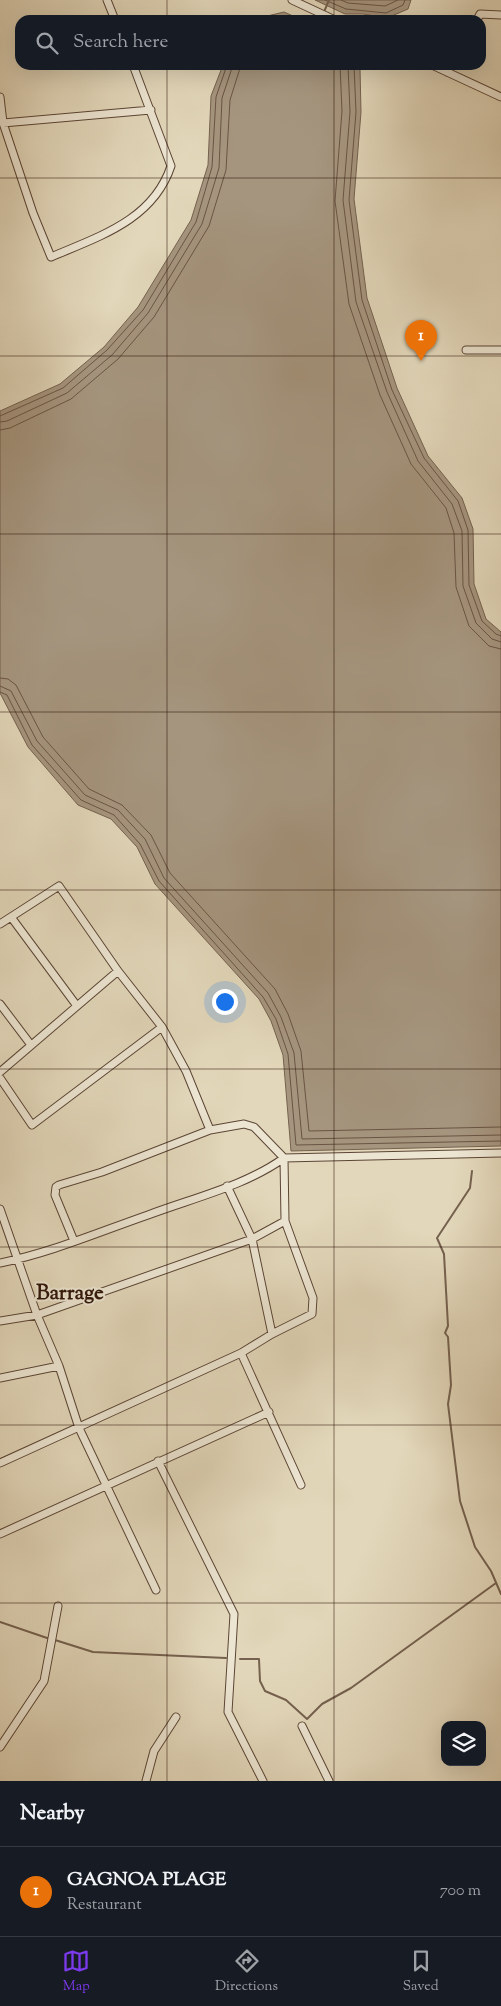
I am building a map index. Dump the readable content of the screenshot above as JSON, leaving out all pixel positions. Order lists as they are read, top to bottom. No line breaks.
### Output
{"districts":["Barrage"],"page":{"search":"Search here","pins":"1","heading":"Nearby","list":[{"mark":"1","name":"GAGNOA PLAGE","note":"Restaurant","value":"700 m"}],"nav":["Map","Directions","Saved"]}}
